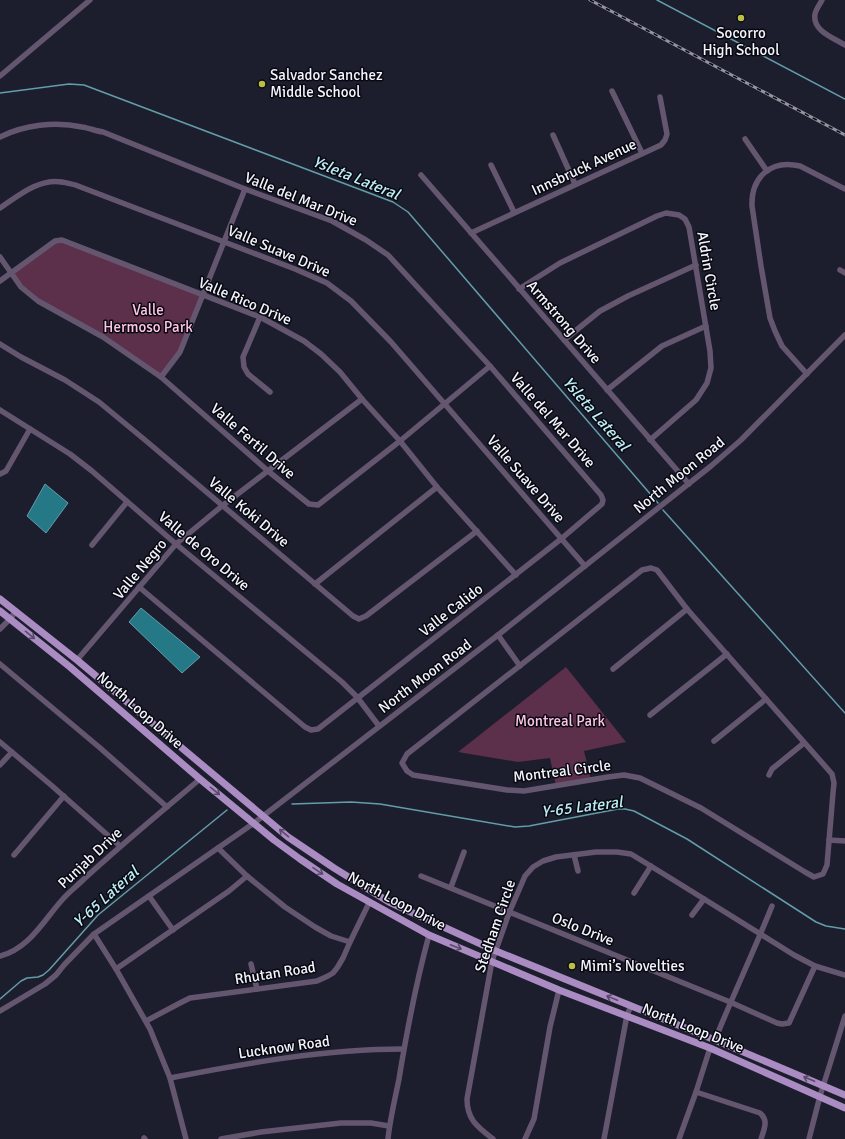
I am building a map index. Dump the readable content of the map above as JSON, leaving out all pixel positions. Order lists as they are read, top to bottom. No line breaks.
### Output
{"streets":{"main road":["North Loop Drive"],"street":["Innsbruck Avenue","Valle del Mar Drive","Valle Suave Drive","Aldrin Circle","Valle Rico Drive","Armstrong Drive","Valle Fertil Drive","North Moon Road","Valle Koki Drive","Valle de Oro Drive","Valle Negro","Valle Calido","Montreal Circle","Punjab Drive","Stedham Circle","Oslo Drive","Rhutan Road","Lucknow Road"]},"crossings":[["Innsbruck Avenue","Armstrong Drive"],["Valle del Mar Drive","Valle Fertil Drive"],["Valle del Mar Drive","Valle Calido"],["Valle Suave Drive","Valle Fertil Drive"],["Valle Suave Drive","North Moon Road"],["Valle Suave Drive","Valle Calido"],["Aldrin Circle","Armstrong Drive"],["Valle Rico Drive","Valle Fertil Drive"],["Valle Rico Drive","Valle Koki Drive"],["Valle Rico Drive","Valle Negro"],["Valle Rico Drive","Valle Calido"],["Armstrong Drive","North Moon Road"],["Valle Fertil Drive","Valle Negro"],["North Moon Road","Valle de Oro Drive"],["North Moon Road","North Loop Drive"],["Valle Koki Drive","Valle Negro"],["Valle de Oro Drive","Valle Negro"],["Valle de Oro Drive","Valle Calido"],["Valle Negro","Valle Calido"],["Valle Negro","North Loop Drive"],["North Loop Drive","Punjab Drive"],["North Loop Drive","Stedham Circle"],["North Loop Drive","Rhutan Road"],["Stedham Circle","Oslo Drive"]],"water":["Ysleta Lateral","Y-65 Lateral"],"parks":["Valle Hermoso Park","Montreal Park"],"places":["Socorro High School","Salvador Sanchez Middle School","Mimi’s Novelties"]}
